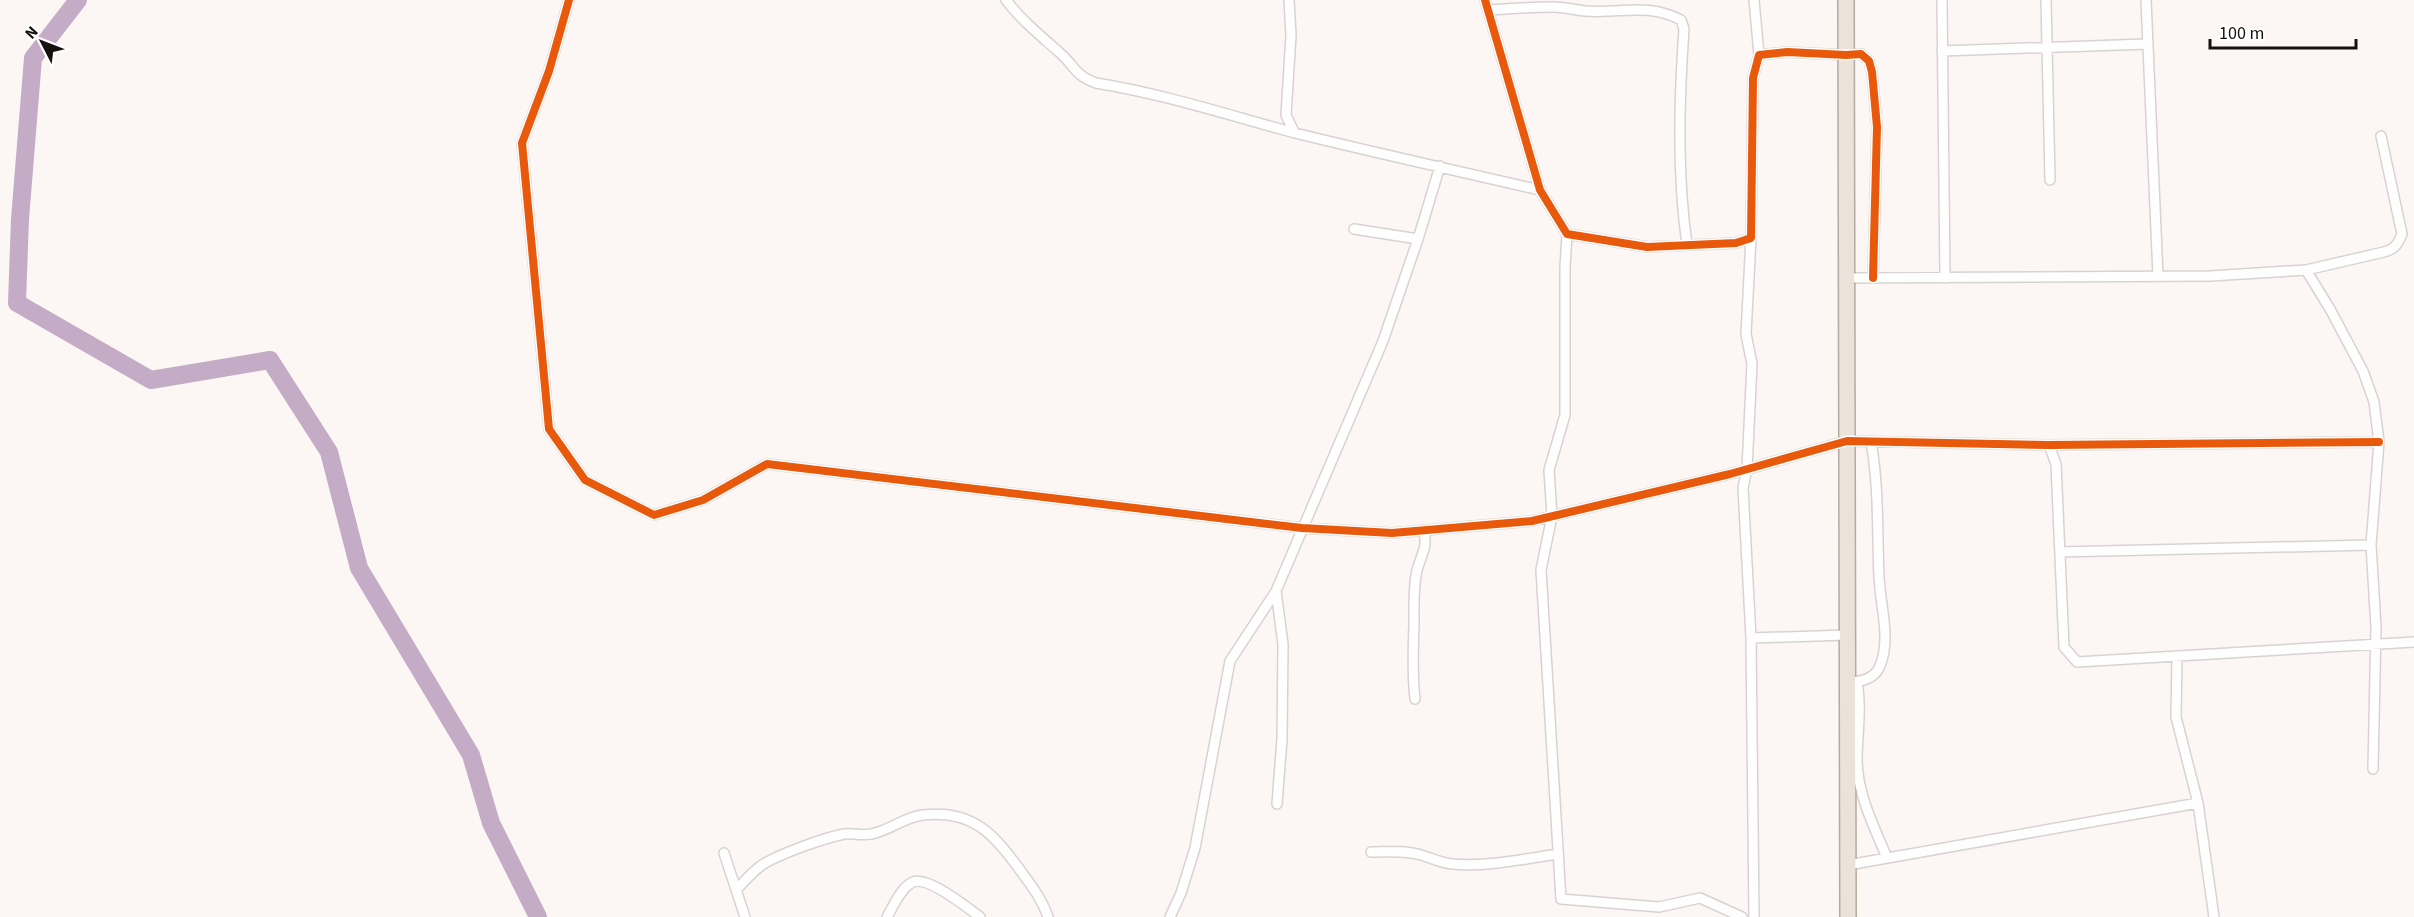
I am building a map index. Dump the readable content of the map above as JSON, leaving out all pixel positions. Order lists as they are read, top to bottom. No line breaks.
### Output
{"scale_bar":"100 m","north":"top left"}
